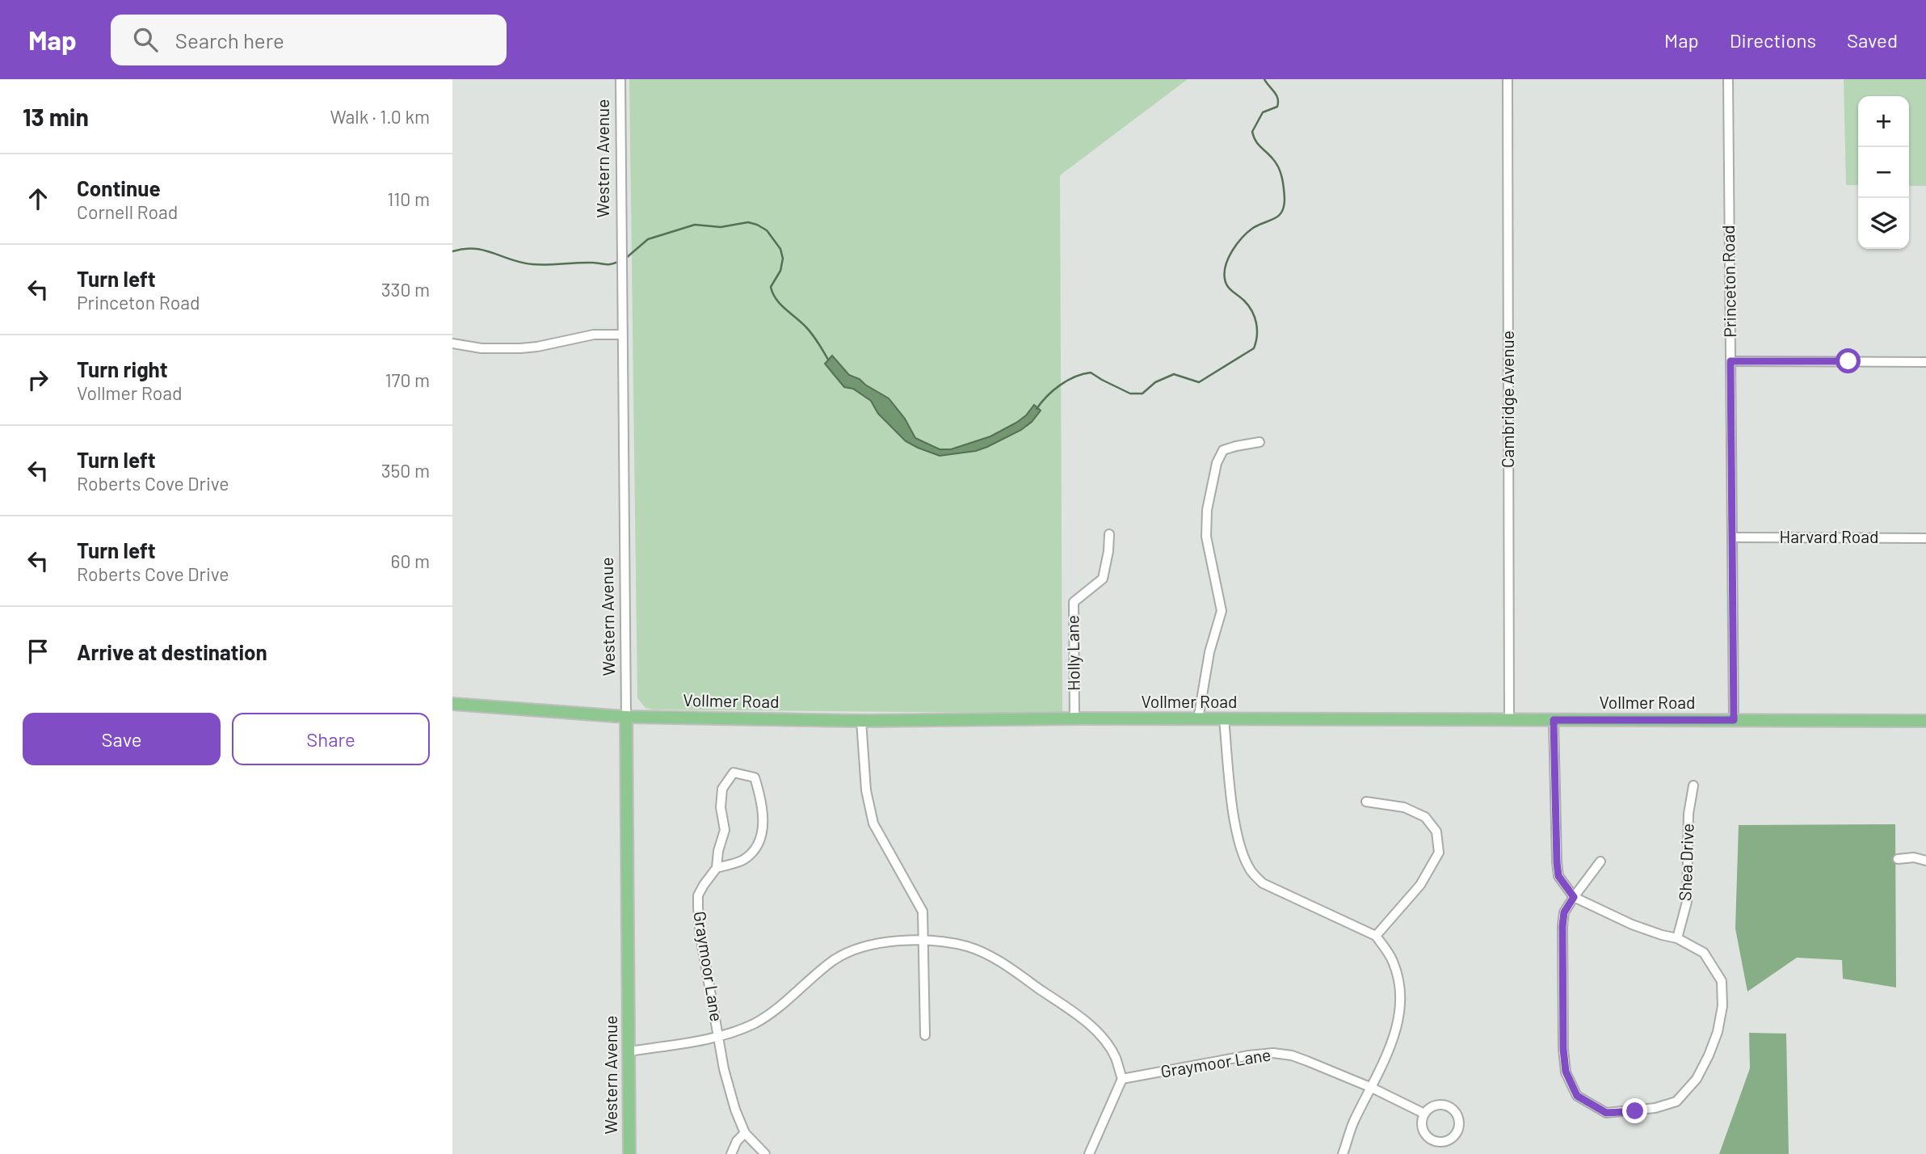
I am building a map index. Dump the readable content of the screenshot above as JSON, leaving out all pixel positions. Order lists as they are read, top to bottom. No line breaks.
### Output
{"streets":{"main road":["Western Avenue","Vollmer Road"],"street":["Princeton Road","Cambridge Avenue","Harvard Road","Holly Lane","Shea Drive","Graymoor Lane"]},"crossings":[["Western Avenue","Vollmer Road"],["Western Avenue","Graymoor Lane"],["Princeton Road","Harvard Road"],["Princeton Road","Vollmer Road"],["Cambridge Avenue","Vollmer Road"],["Holly Lane","Vollmer Road"]],"page":{"header":"Map","search":"Search here","nav":["Map","Directions","Saved"],"heading":["13 min","Walk · 1.0 km"],"map_buttons":["+","−"],"list":[["Continue","Cornell Road","110 m"],["Turn left","Princeton Road","330 m"],["Turn right","Vollmer Road","170 m"],["Turn left","Roberts Cove Drive","350 m"],["Turn left","Roberts Cove Drive","60 m"],"Arrive at destination"],"buttons":["Save","Share"]}}
